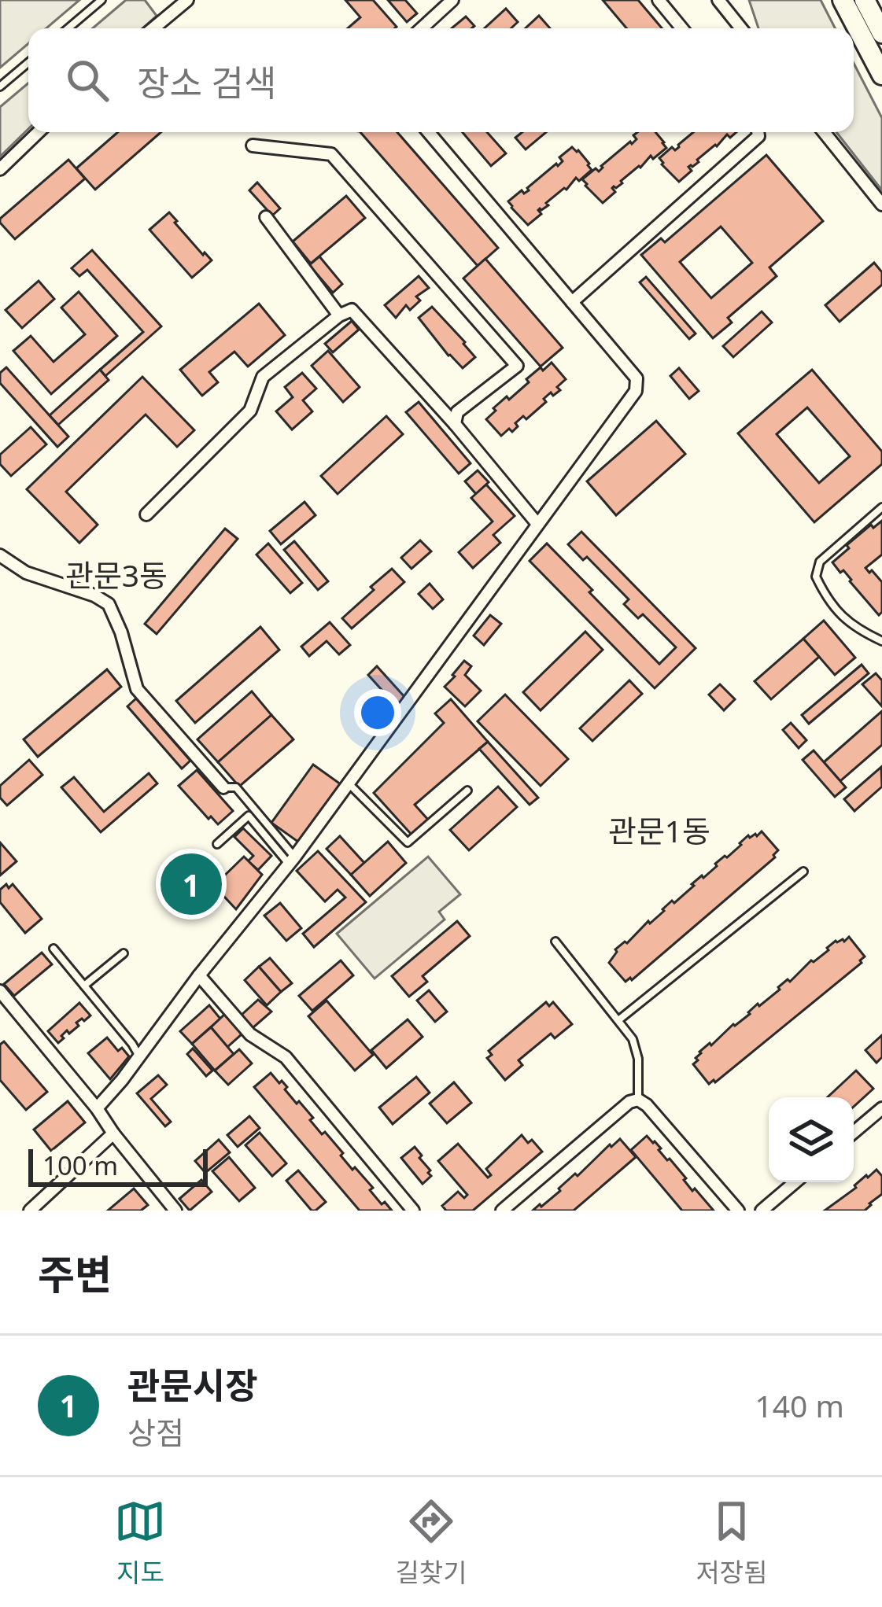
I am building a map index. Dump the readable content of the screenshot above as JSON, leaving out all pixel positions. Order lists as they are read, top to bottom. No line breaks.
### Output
{"districts":["관문3동","관문1동"],"scale_bar":"100 m","page":{"search":"장소 검색","pins":"1","scale":"100 m","heading":"주변","list":[{"mark":"1","name":"관문시장","note":"상점","value":"140 m"}],"nav":["지도","길찾기","저장됨"]}}
